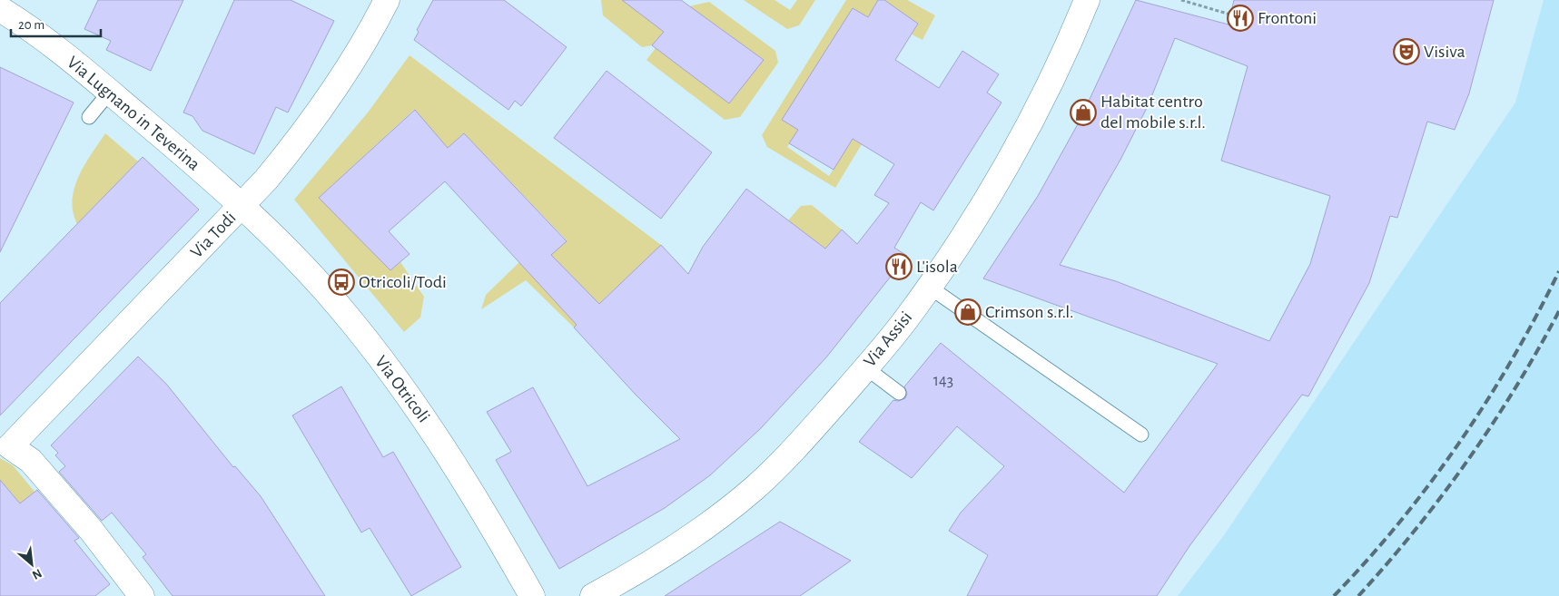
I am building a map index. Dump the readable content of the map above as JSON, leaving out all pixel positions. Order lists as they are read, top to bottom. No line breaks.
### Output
{"streets":{"street":["Via Lugnano in Teverina","Via Todi","Via Assisi","Via Otricoli"]},"crossings":[["Via Lugnano in Teverina","Via Todi"],["Via Lugnano in Teverina","Via Otricoli"],["Via Todi","Via Otricoli"]],"places":{"restaurant":["Frontoni","L'isola"],"theatre":["Visiva"],"shop":["Habitat centro del mobile s.r.l.","Crimson s.r.l."],"bus stop":["Otricoli/Todi"]},"house_numbers":["143"],"scale_bar":"20 m","north":"bottom right"}
